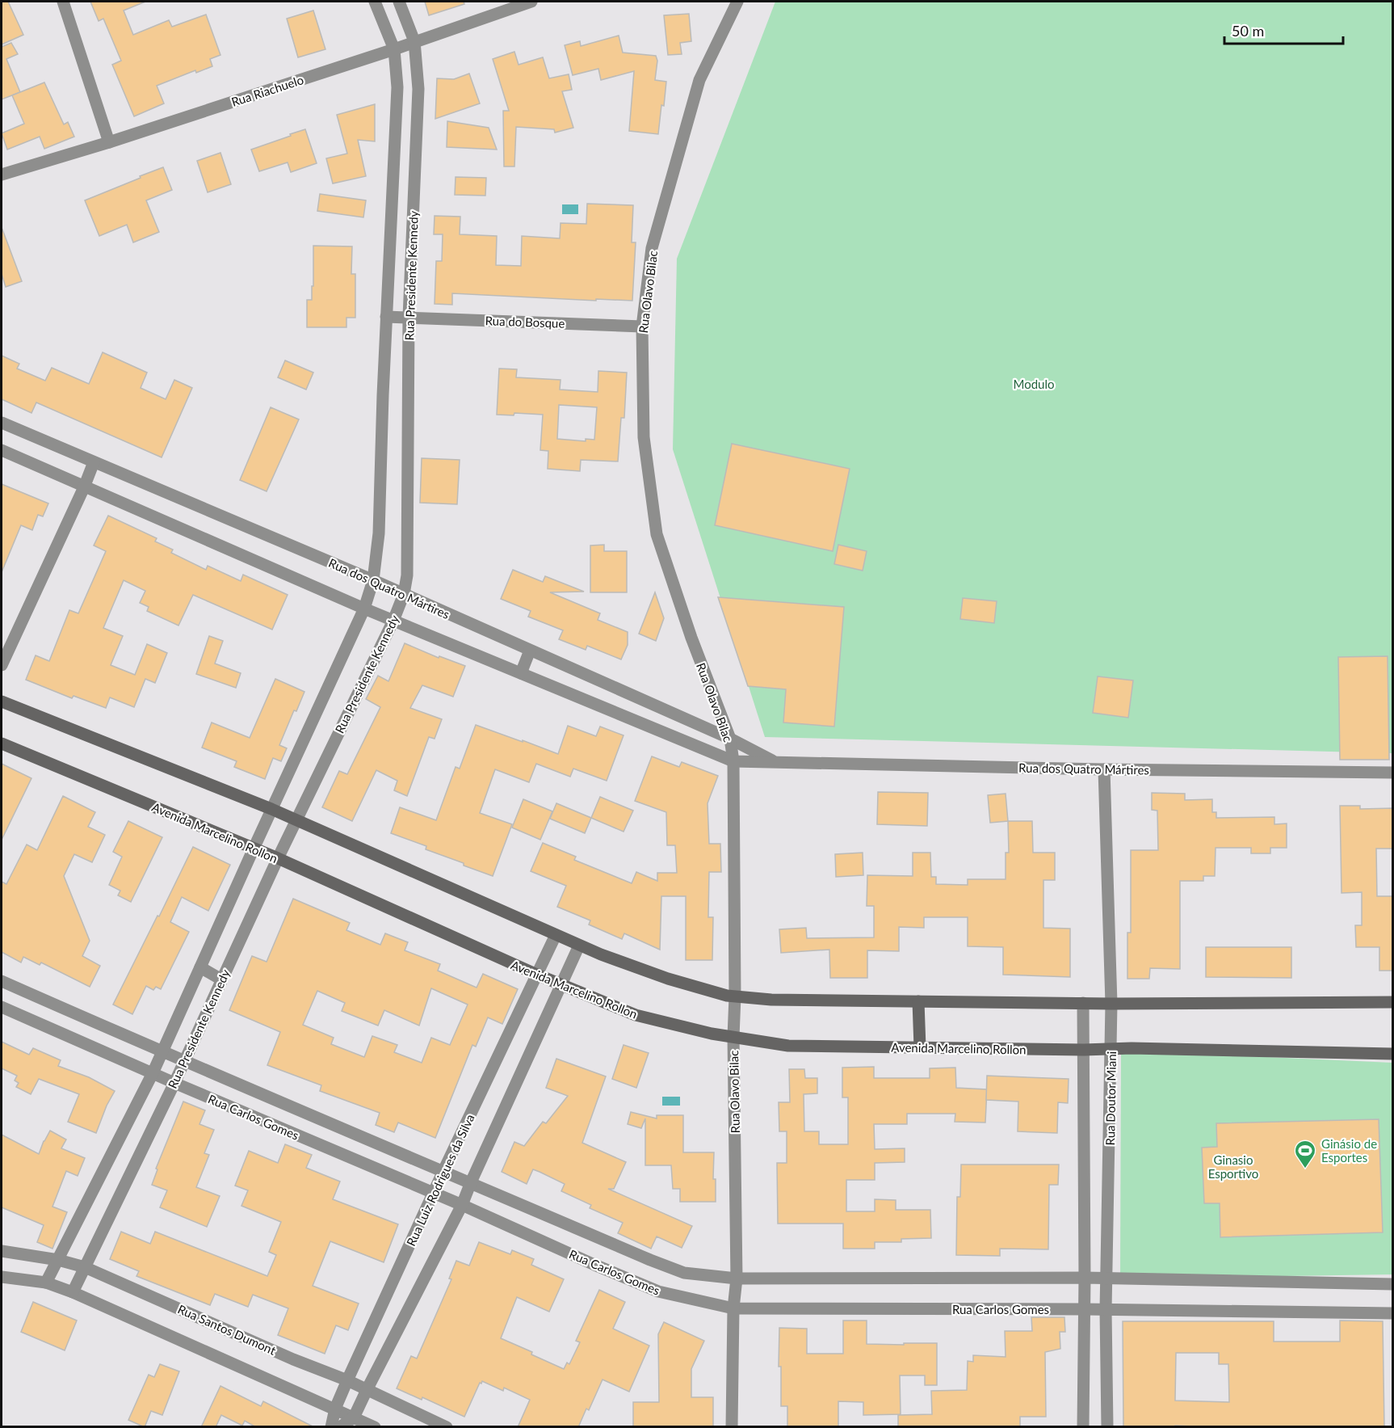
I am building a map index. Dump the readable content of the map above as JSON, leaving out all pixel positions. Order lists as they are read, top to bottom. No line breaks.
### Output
{"streets":{"main road":["Avenida Marcelino Rollon"],"street":["Rua Riachuelo","Rua Presidente Kennedy","Rua Olavo Bilac","Rua do Bosque","Rua dos Quatro Mártires","Rua Doutor Miani","Rua Carlos Gomes","Rua Luiz Rodrigues da Silva","Rua Santos Dumont"]},"crossings":[["Rua Riachuelo","Rua Presidente Kennedy"],["Rua Presidente Kennedy","Rua do Bosque"],["Rua Presidente Kennedy","Rua dos Quatro Mártires"],["Rua Presidente Kennedy","Avenida Marcelino Rollon"],["Rua Presidente Kennedy","Rua Carlos Gomes"],["Rua Presidente Kennedy","Rua Santos Dumont"],["Rua Olavo Bilac","Rua do Bosque"],["Rua Olavo Bilac","Rua dos Quatro Mártires"],["Rua Olavo Bilac","Avenida Marcelino Rollon"],["Rua Olavo Bilac","Rua Carlos Gomes"],["Rua dos Quatro Mártires","Rua Doutor Miani"],["Avenida Marcelino Rollon","Rua Doutor Miani"],["Avenida Marcelino Rollon","Rua Luiz Rodrigues da Silva"],["Rua Doutor Miani","Rua Carlos Gomes"],["Rua Carlos Gomes","Rua Luiz Rodrigues da Silva"],["Rua Luiz Rodrigues da Silva","Rua Santos Dumont"]],"parks":["Modulo","Ginasio Esportivo"],"places":{"sports":["Ginásio de Esportes"]},"scale_bar":"50 m"}
